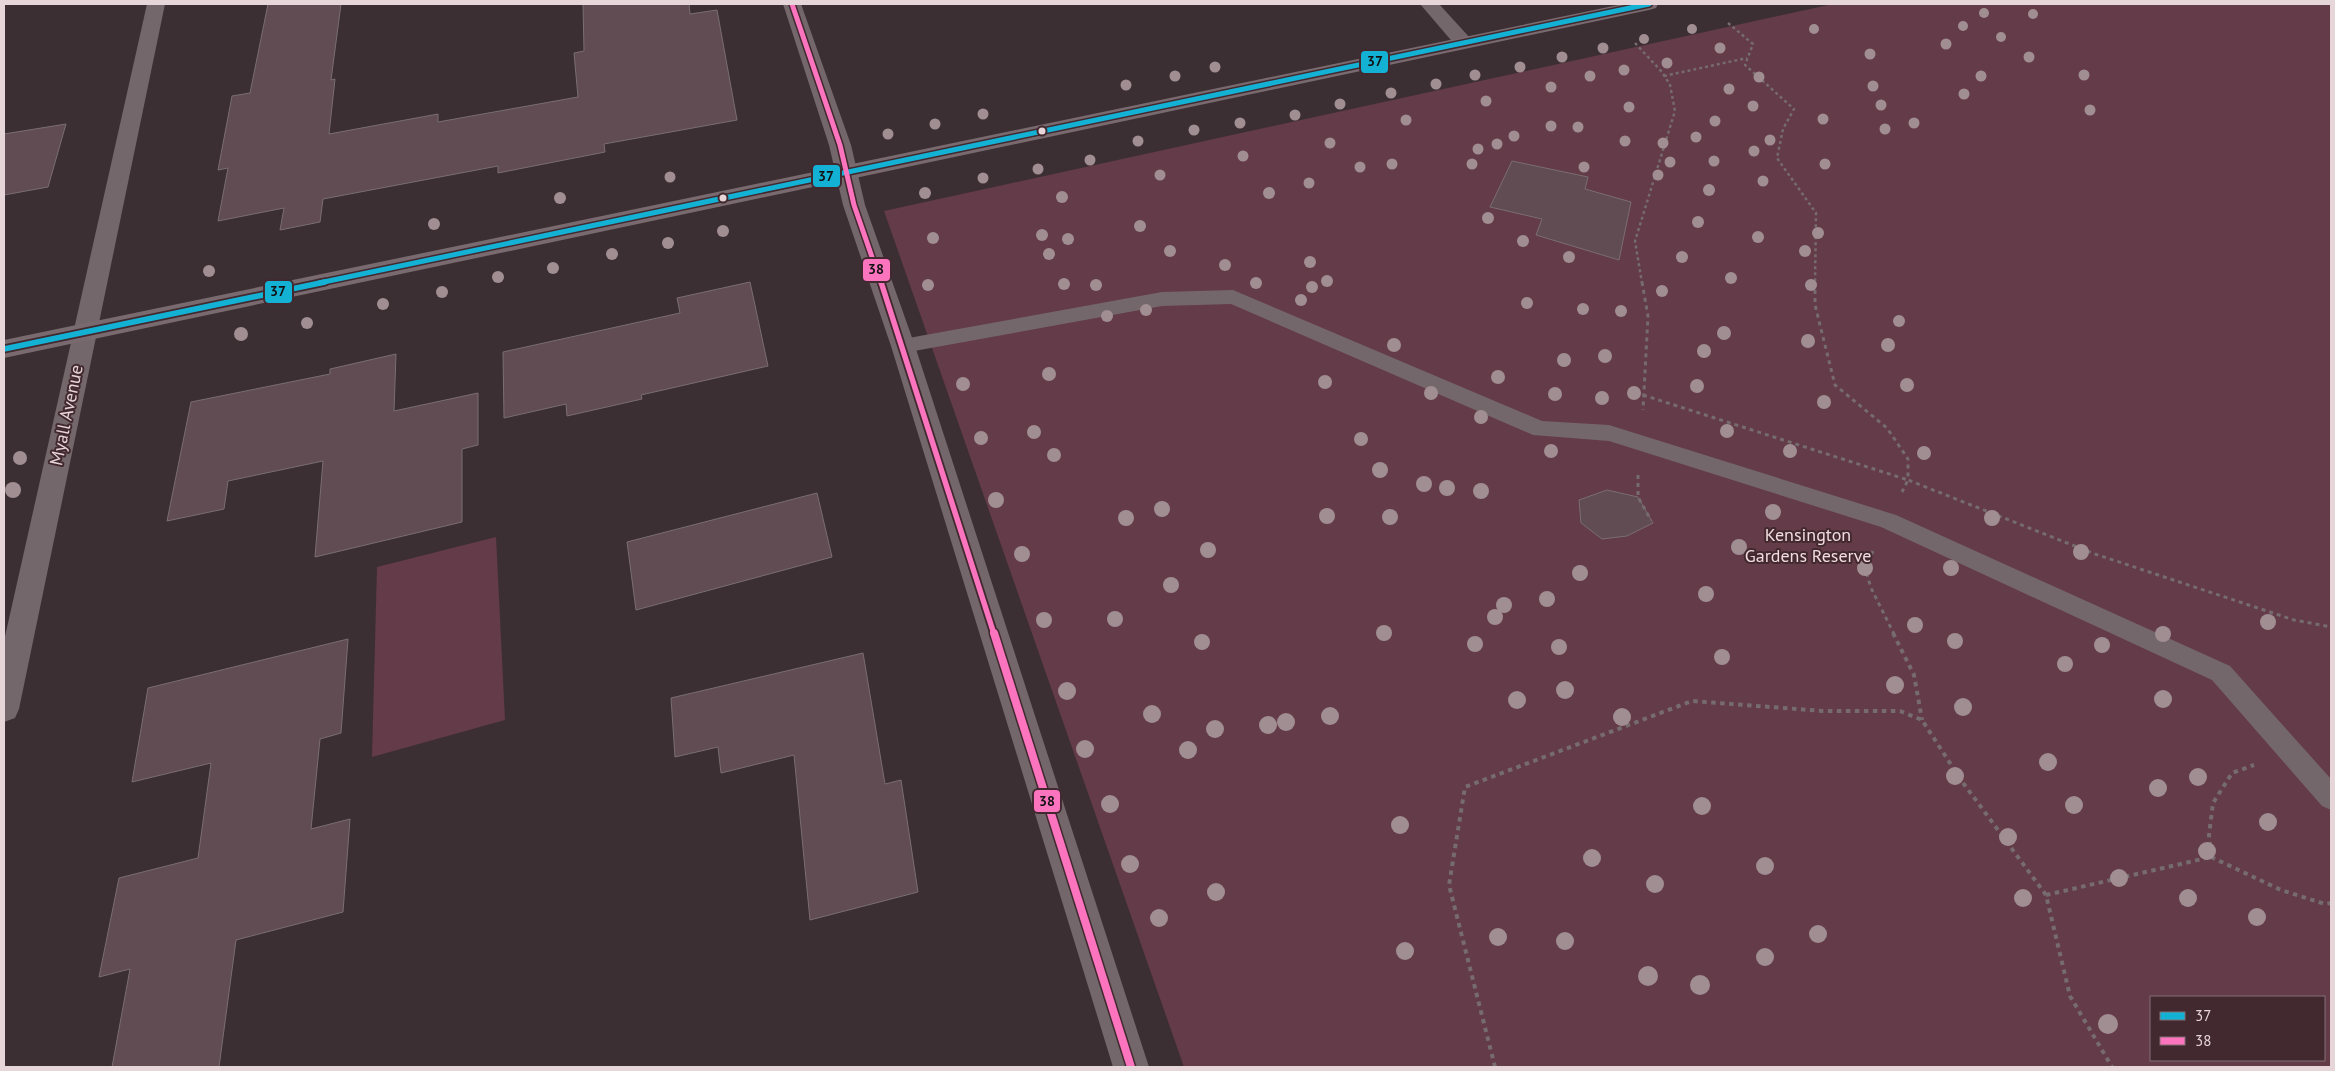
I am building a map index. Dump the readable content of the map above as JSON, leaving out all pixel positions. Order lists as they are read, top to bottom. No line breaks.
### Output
{"streets":{"street":["Myall Avenue"]},"parks":["Kensington Gardens Reserve"],"lines":["transit line 37","transit line 38"],"legend":["37","38"]}
